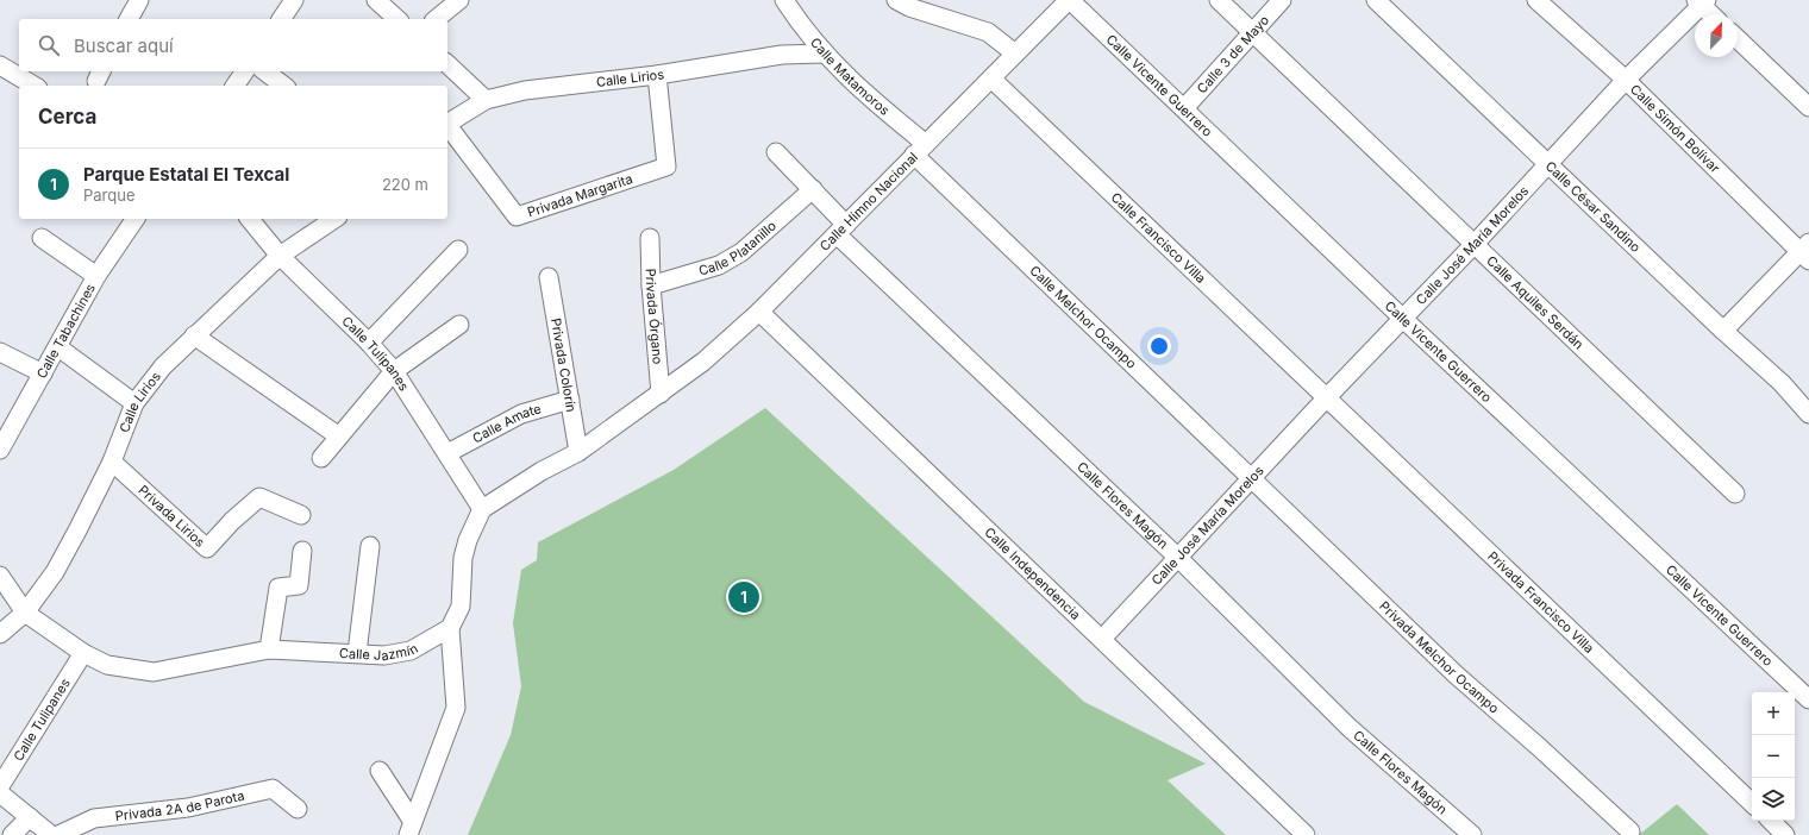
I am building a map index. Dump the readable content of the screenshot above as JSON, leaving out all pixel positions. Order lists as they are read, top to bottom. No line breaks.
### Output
{"streets":{"street":["Calle 3 de Mayo","Calle Matamoros","Calle Lirios","Calle Vicente Guerrero","Calle Simón Bolívar","Privada Margarita","Calle Himno Nacional","Calle César Sandino","Calle Francisco Villa","Calle José María Morelos","Calle Platanillo","Calle Aquiles Serdán","Privada Órgano","Calle Melchor Ocampo","Calle Tabachines","Calle Tulipanes","Privada Colorín","Calle Amate","Calle Flores Magón","Privada Lirios","Calle Independencia","Privada Francisco Villa","Calle Jazmín","Privada Melchor Ocampo","Privada 2A de Parota"]},"crossings":[["Calle 3 de Mayo","Calle Vicente Guerrero"],["Calle 3 de Mayo","Calle Aquiles Serdán"],["Calle Matamoros","Calle Lirios"],["Calle Matamoros","Calle Himno Nacional"],["Calle Matamoros","Calle Melchor Ocampo"],["Calle Lirios","Privada Margarita"],["Calle Lirios","Calle Tulipanes"],["Calle Lirios","Privada Lirios"],["Calle Lirios","Calle Jazmín"],["Calle Vicente Guerrero","Calle Himno Nacional"],["Calle Vicente Guerrero","Calle José María Morelos"],["Calle Simón Bolívar","Calle José María Morelos"],["Calle Himno Nacional","Calle Francisco Villa"],["Calle Himno Nacional","Privada Órgano"],["Calle Himno Nacional","Calle Melchor Ocampo"],["Calle Himno Nacional","Calle Flores Magón"],["Calle Himno Nacional","Calle Independencia"],["Calle César Sandino","Calle José María Morelos"],["Calle Francisco Villa","Calle José María Morelos"],["Calle Francisco Villa","Privada Francisco Villa"],["Calle José María Morelos","Calle Aquiles Serdán"],["Calle José María Morelos","Calle Melchor Ocampo"],["Calle José María Morelos","Calle Flores Magón"],["Calle José María Morelos","Calle Independencia"],["Calle José María Morelos","Privada Francisco Villa"],["Calle José María Morelos","Privada Melchor Ocampo"],["Calle Platanillo","Privada Órgano"],["Calle Platanillo","Calle Flores Magón"],["Calle Melchor Ocampo","Privada Melchor Ocampo"],["Calle Tulipanes","Calle Amate"],["Calle Tulipanes","Calle Jazmín"],["Privada Colorín","Calle Amate"]],"north":"top right","page":{"search":"Buscar aquí","heading":"Cerca","list":[{"mark":"1","name":"Parque Estatal El Texcal","note":"Parque","value":"220 m"}],"pins":"1","map_buttons":["+","−"]}}
